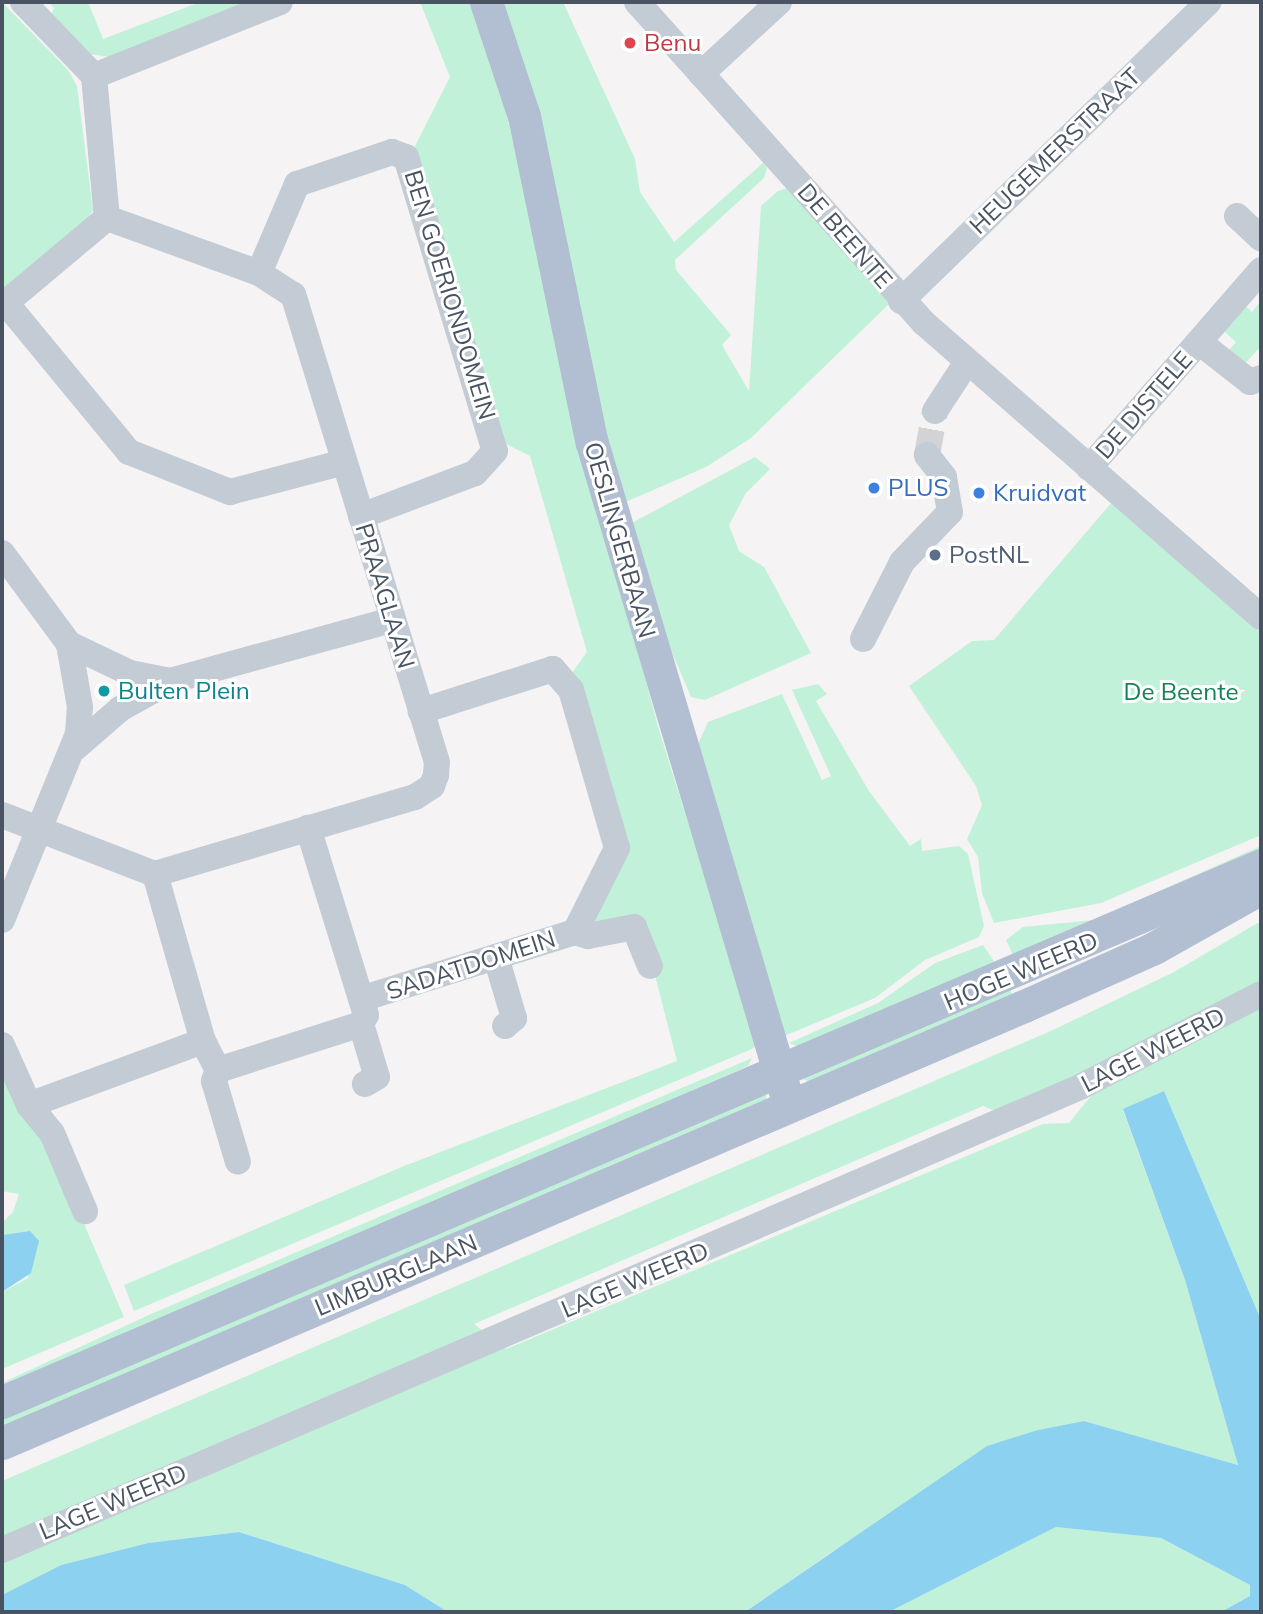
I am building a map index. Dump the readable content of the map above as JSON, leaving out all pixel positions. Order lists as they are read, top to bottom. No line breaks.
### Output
{"streets":{"main road":["OESLINGERBAAN","HOGE WEERD","LIMBURGLAAN"],"street":["HEUGEMERSTRAAT","DE BEENTE","BEN GOERIONDOMEIN","DE DISTELE","PRAAGLAAN","SADATDOMEIN","LAGE WEERD"]},"crossings":[["HEUGEMERSTRAAT","DE BEENTE"],["DE BEENTE","DE DISTELE"],["BEN GOERIONDOMEIN","PRAAGLAAN"],["OESLINGERBAAN","HOGE WEERD"],["OESLINGERBAAN","LIMBURGLAAN"],["PRAAGLAAN","SADATDOMEIN"],["HOGE WEERD","LIMBURGLAAN"]],"parks":["De Beente"],"places":["Benu","PLUS","Kruidvat","PostNL","Bulten Plein"]}
